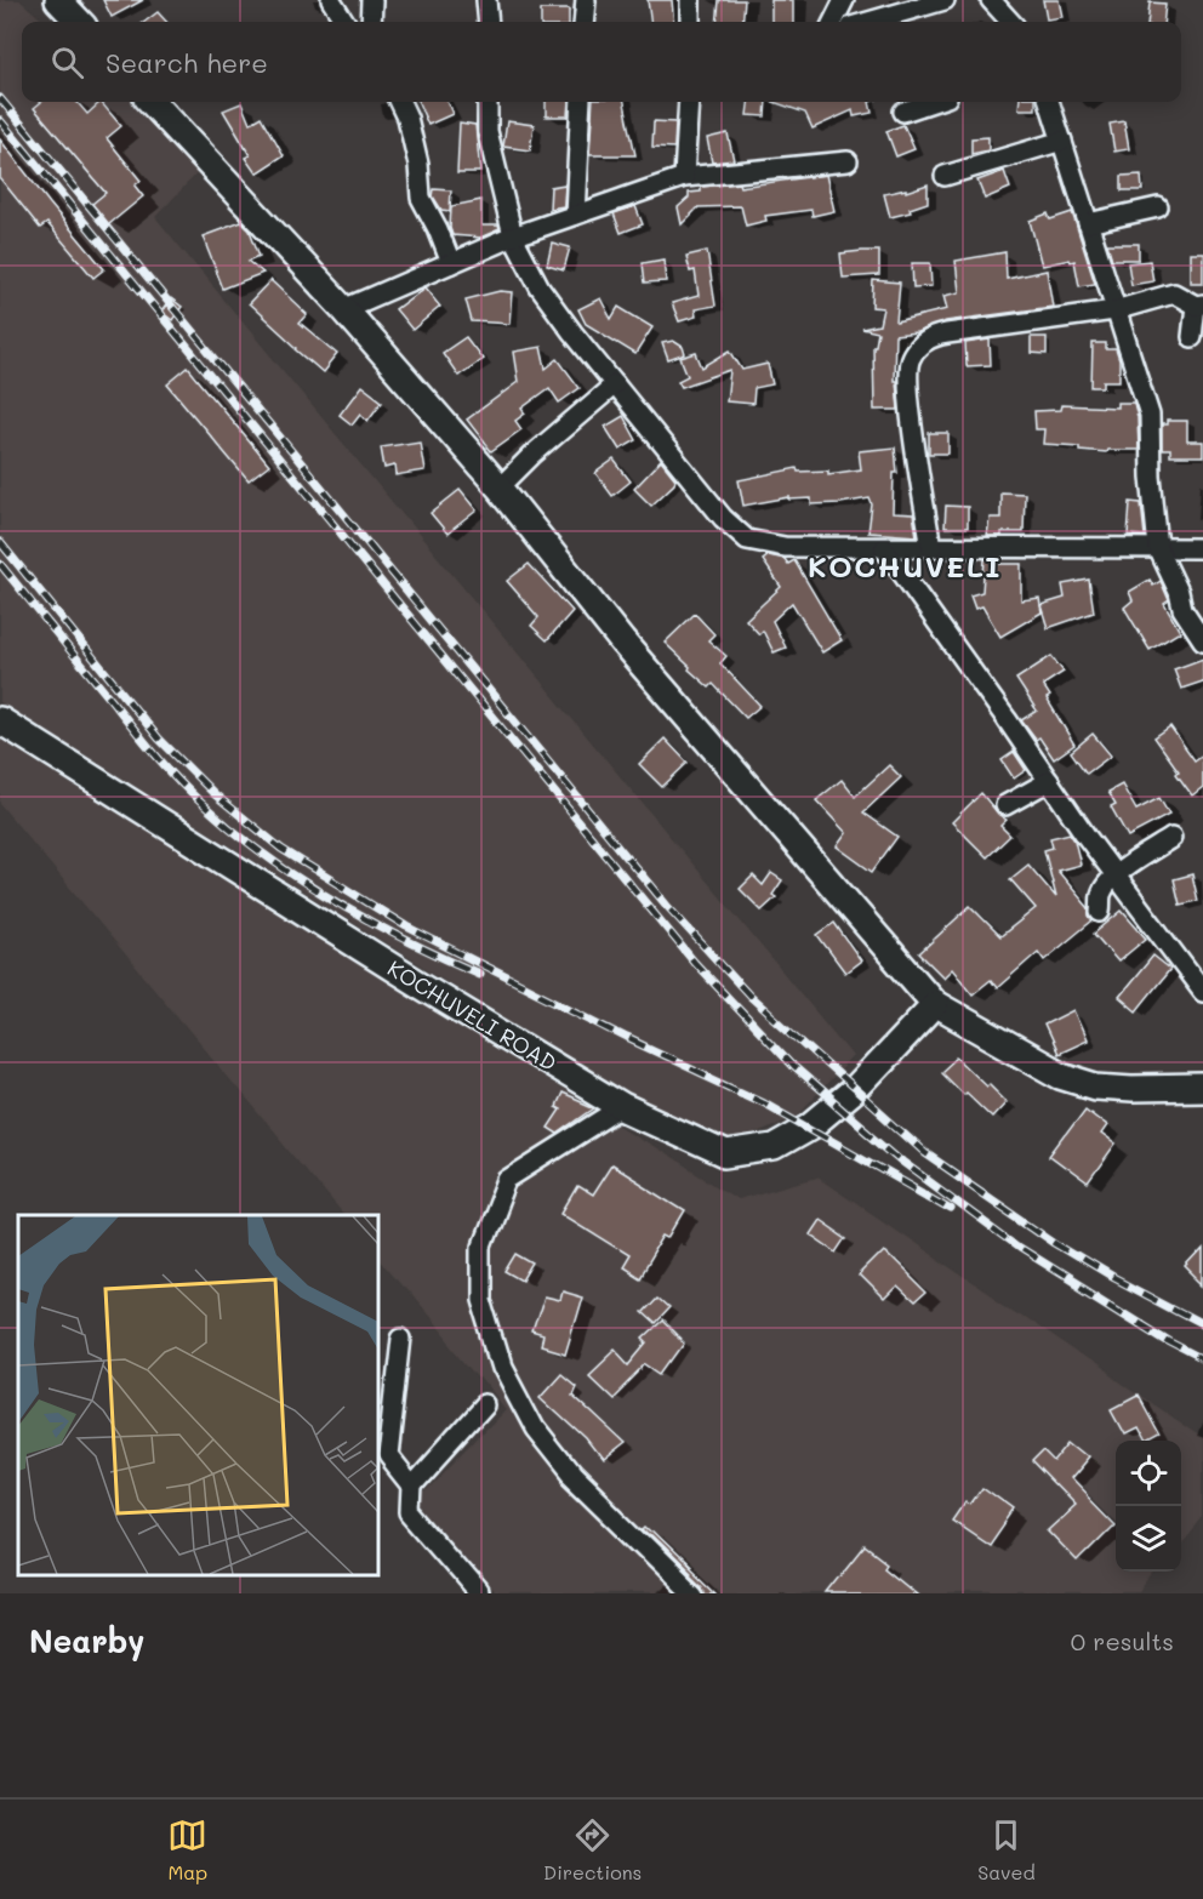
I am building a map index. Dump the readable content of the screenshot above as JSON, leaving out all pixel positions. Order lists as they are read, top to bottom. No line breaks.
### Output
{"streets":{"main road":["KOCHUVELI ROAD"]},"districts":["KOCHUVELI"],"page":{"search":"Search here","heading":["Nearby","0 results"],"nav":["Map","Directions","Saved"]}}
